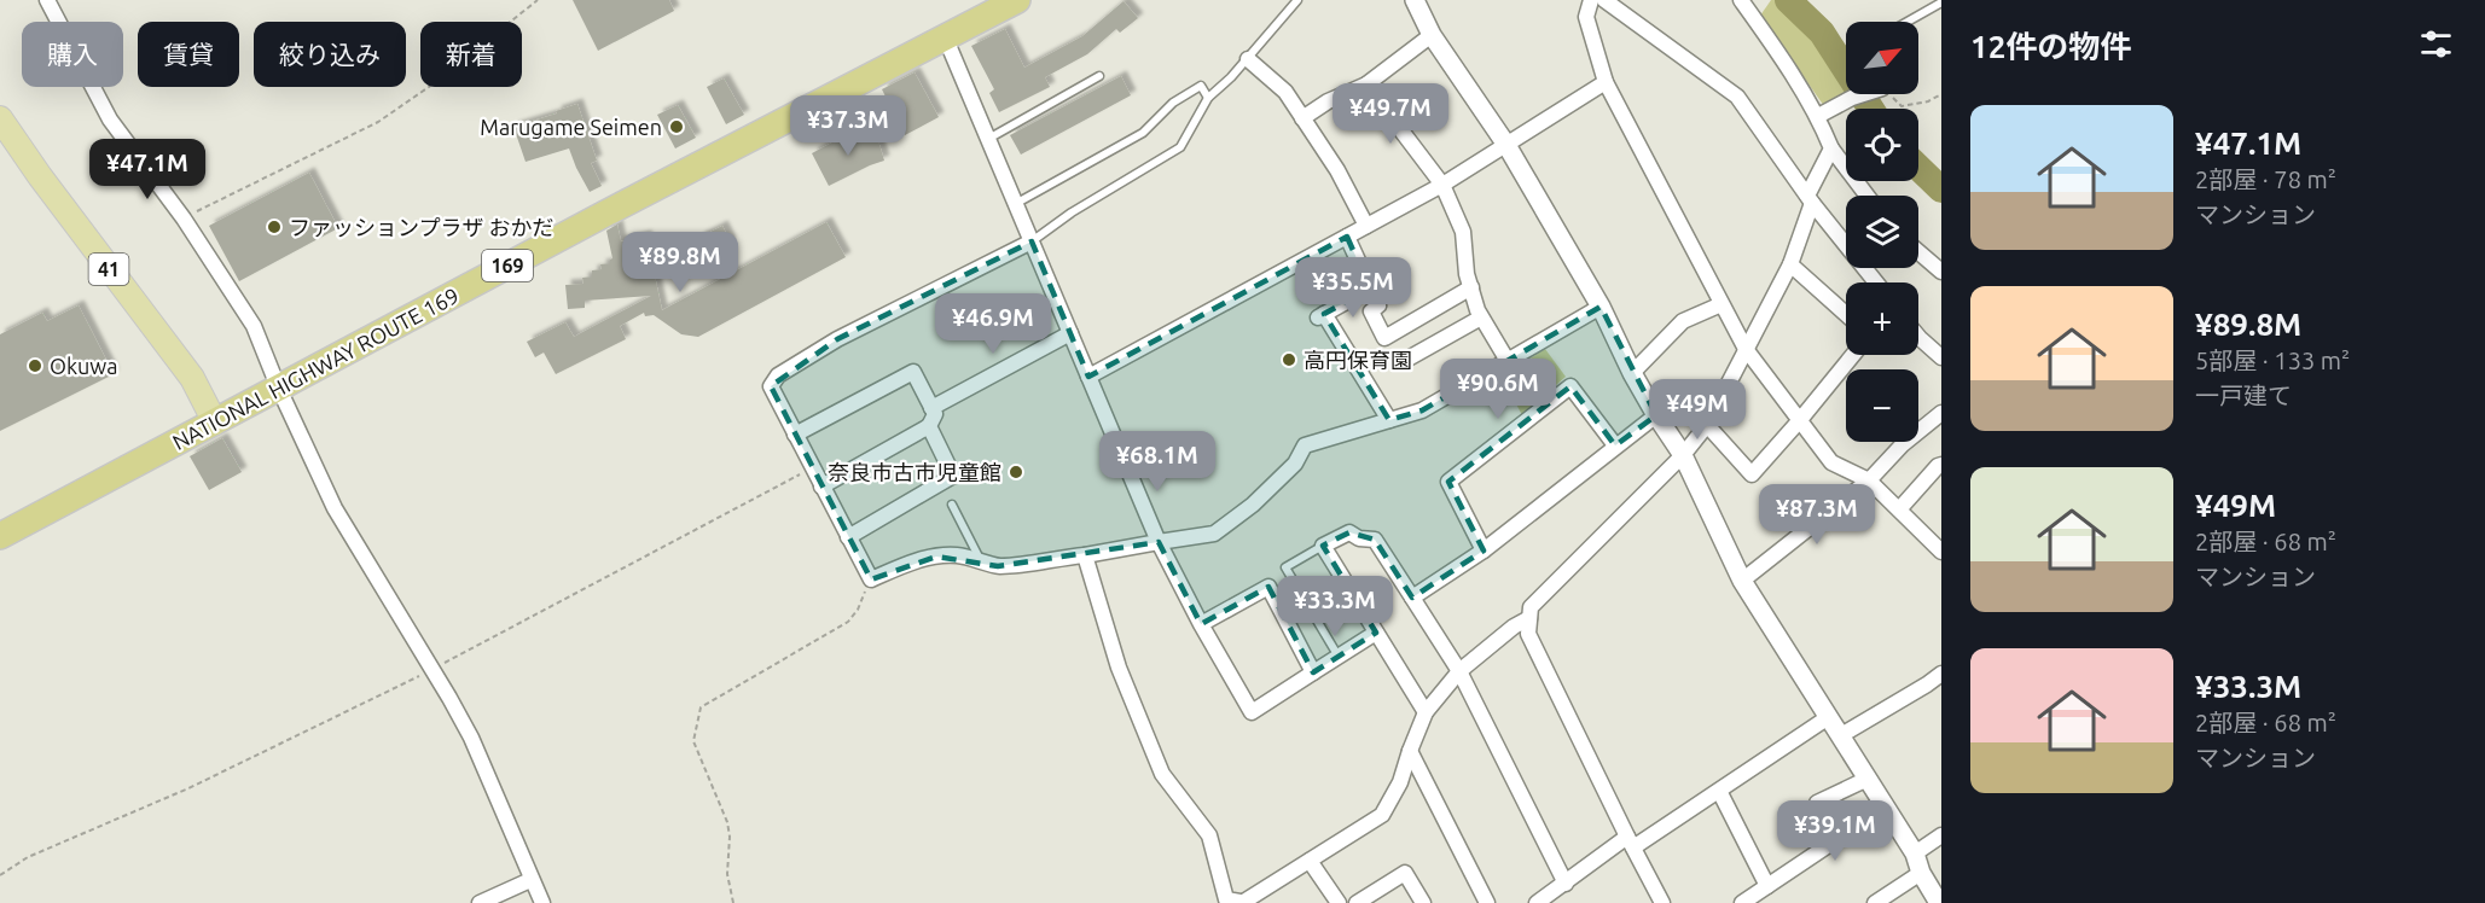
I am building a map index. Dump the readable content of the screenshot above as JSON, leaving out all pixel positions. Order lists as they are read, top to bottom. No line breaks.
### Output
{"streets":{"highway":["169","NATIONAL HIGHWAY ROUTE 169"],"main road":["41"]},"crossings":[["41","NATIONAL HIGHWAY ROUTE 169"]],"places":["Marugame Seimen","ファッションプラザ おかだ","高円保育園","Okuwa","奈良市古市児童館"],"north":"top right","page":{"heading":"12件の物件","map_buttons":["+","−"],"chip":["購入","賃貸","絞り込み","新着"],"price":["¥49.7M","¥37.3M","¥47.1M","¥89.8M","¥35.5M","¥46.9M","¥90.6M","¥49M","¥68.1M","¥87.3M","¥33.3M","¥39.1M"],"list":[{"name":"¥47.1M","note":"2部屋 · 78 m² · マンション"},{"name":"¥89.8M","note":"5部屋 · 133 m² · 一戸建て"},{"name":"¥49M","note":"2部屋 · 68 m² · マンション"},{"name":"¥33.3M","note":"2部屋 · 68 m² · マンション"}]}}
